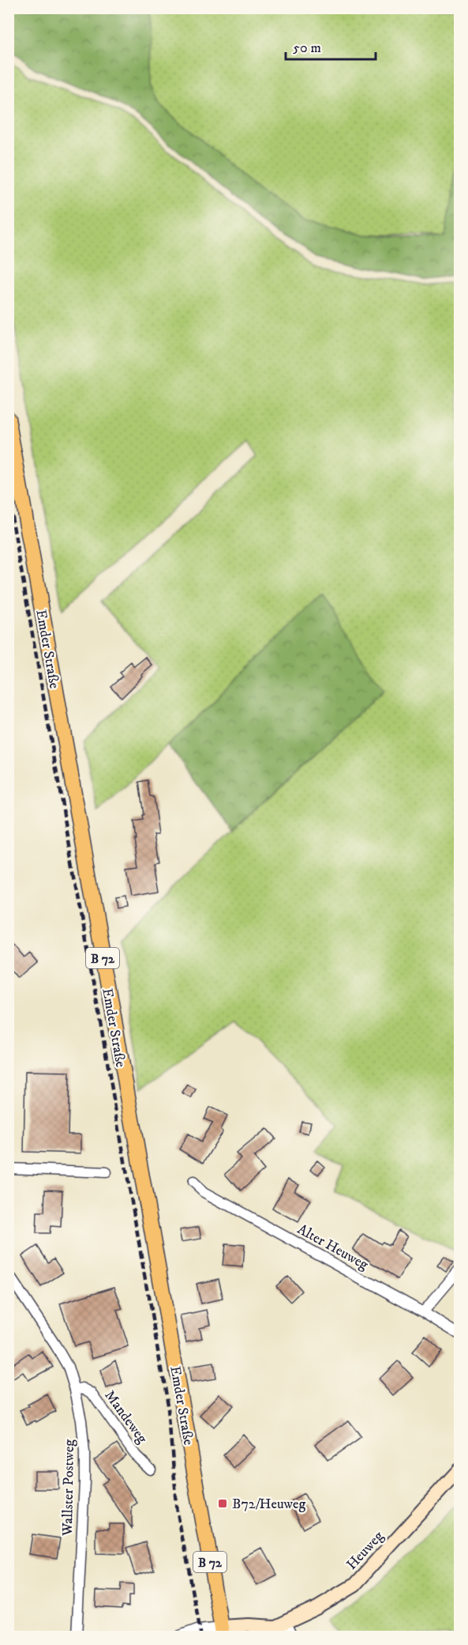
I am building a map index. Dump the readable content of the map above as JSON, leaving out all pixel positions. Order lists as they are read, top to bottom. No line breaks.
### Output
{"streets":{"main road":["Emder Straße","B 72"],"street":["Alter Heuweg","Mandeweg","Wallster Postweg","Heuweg"]},"crossings":[["Emder Straße","Heuweg"],["Mandeweg","Wallster Postweg"]],"places":{"transit":["B72/Heuweg"]},"scale_bar":"50 m"}
